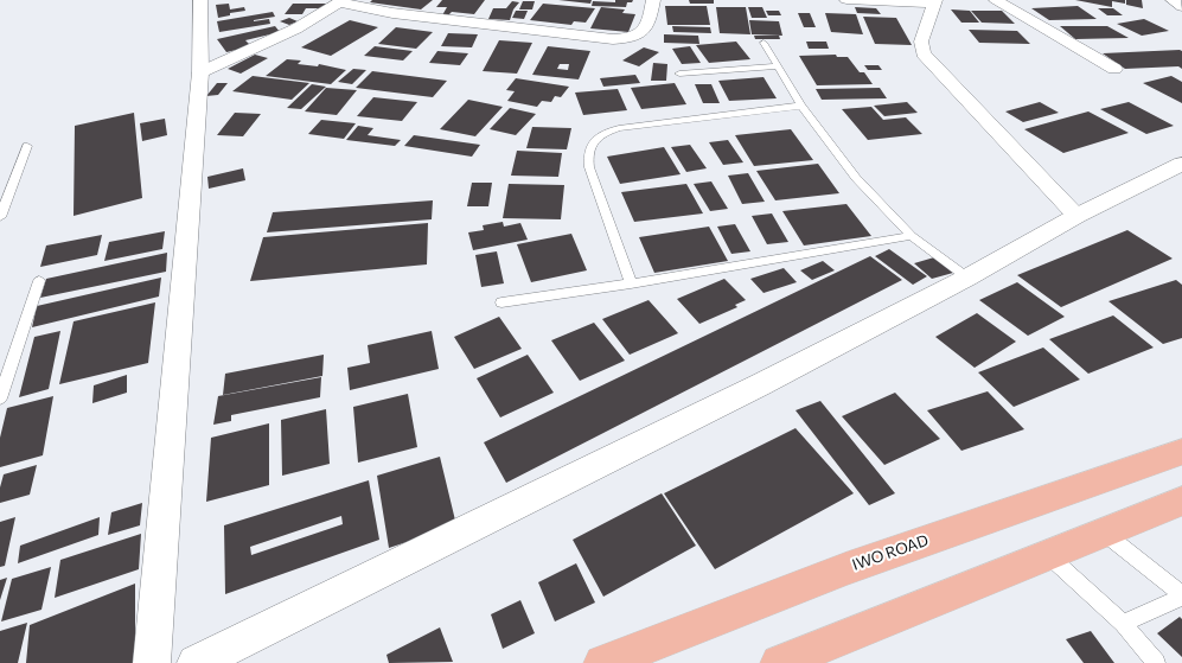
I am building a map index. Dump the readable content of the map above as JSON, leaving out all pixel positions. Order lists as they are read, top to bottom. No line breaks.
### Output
{"streets":{"main road":["IWO ROAD"]}}
